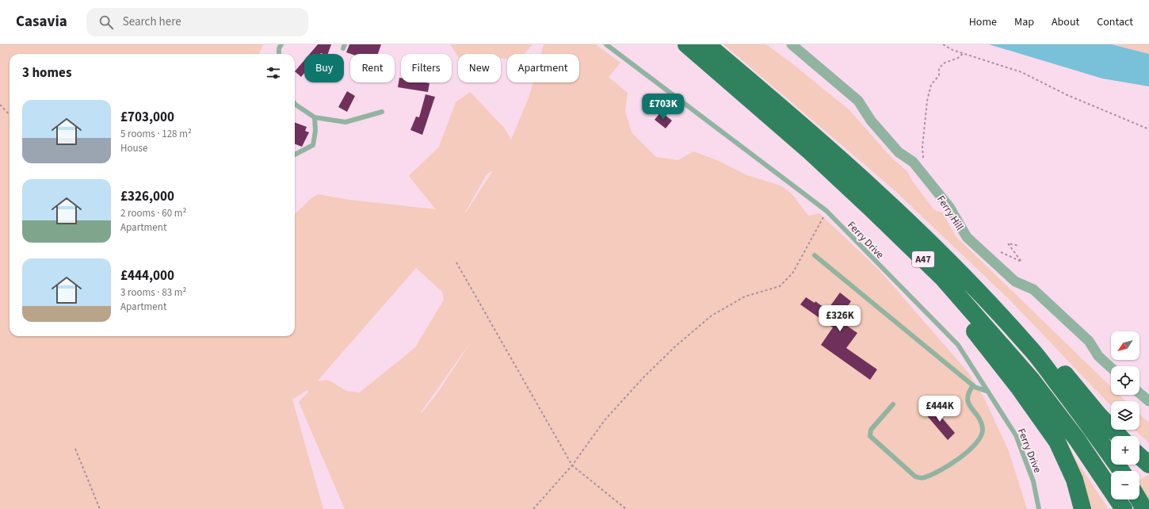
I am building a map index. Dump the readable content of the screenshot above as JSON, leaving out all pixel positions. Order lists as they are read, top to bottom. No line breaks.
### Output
{"streets":{"highway":["A47"],"street":["Ferry Hill"],"lane":["Ferry Drive"]},"north":"bottom left","page":{"header":"Casavia","search":"Search here","nav":["Home","Map","About","Contact"],"chip":["Buy","Rent","Filters","New","Apartment"],"heading":"3 homes","list":[{"name":"£703,000","note":"5 rooms · 128 m² · House"},{"name":"£326,000","note":"2 rooms · 60 m² · Apartment"},{"name":"£444,000","note":"3 rooms · 83 m² · Apartment"}],"price":["£703K","£326K","£444K"],"map_buttons":["+","−"]}}
